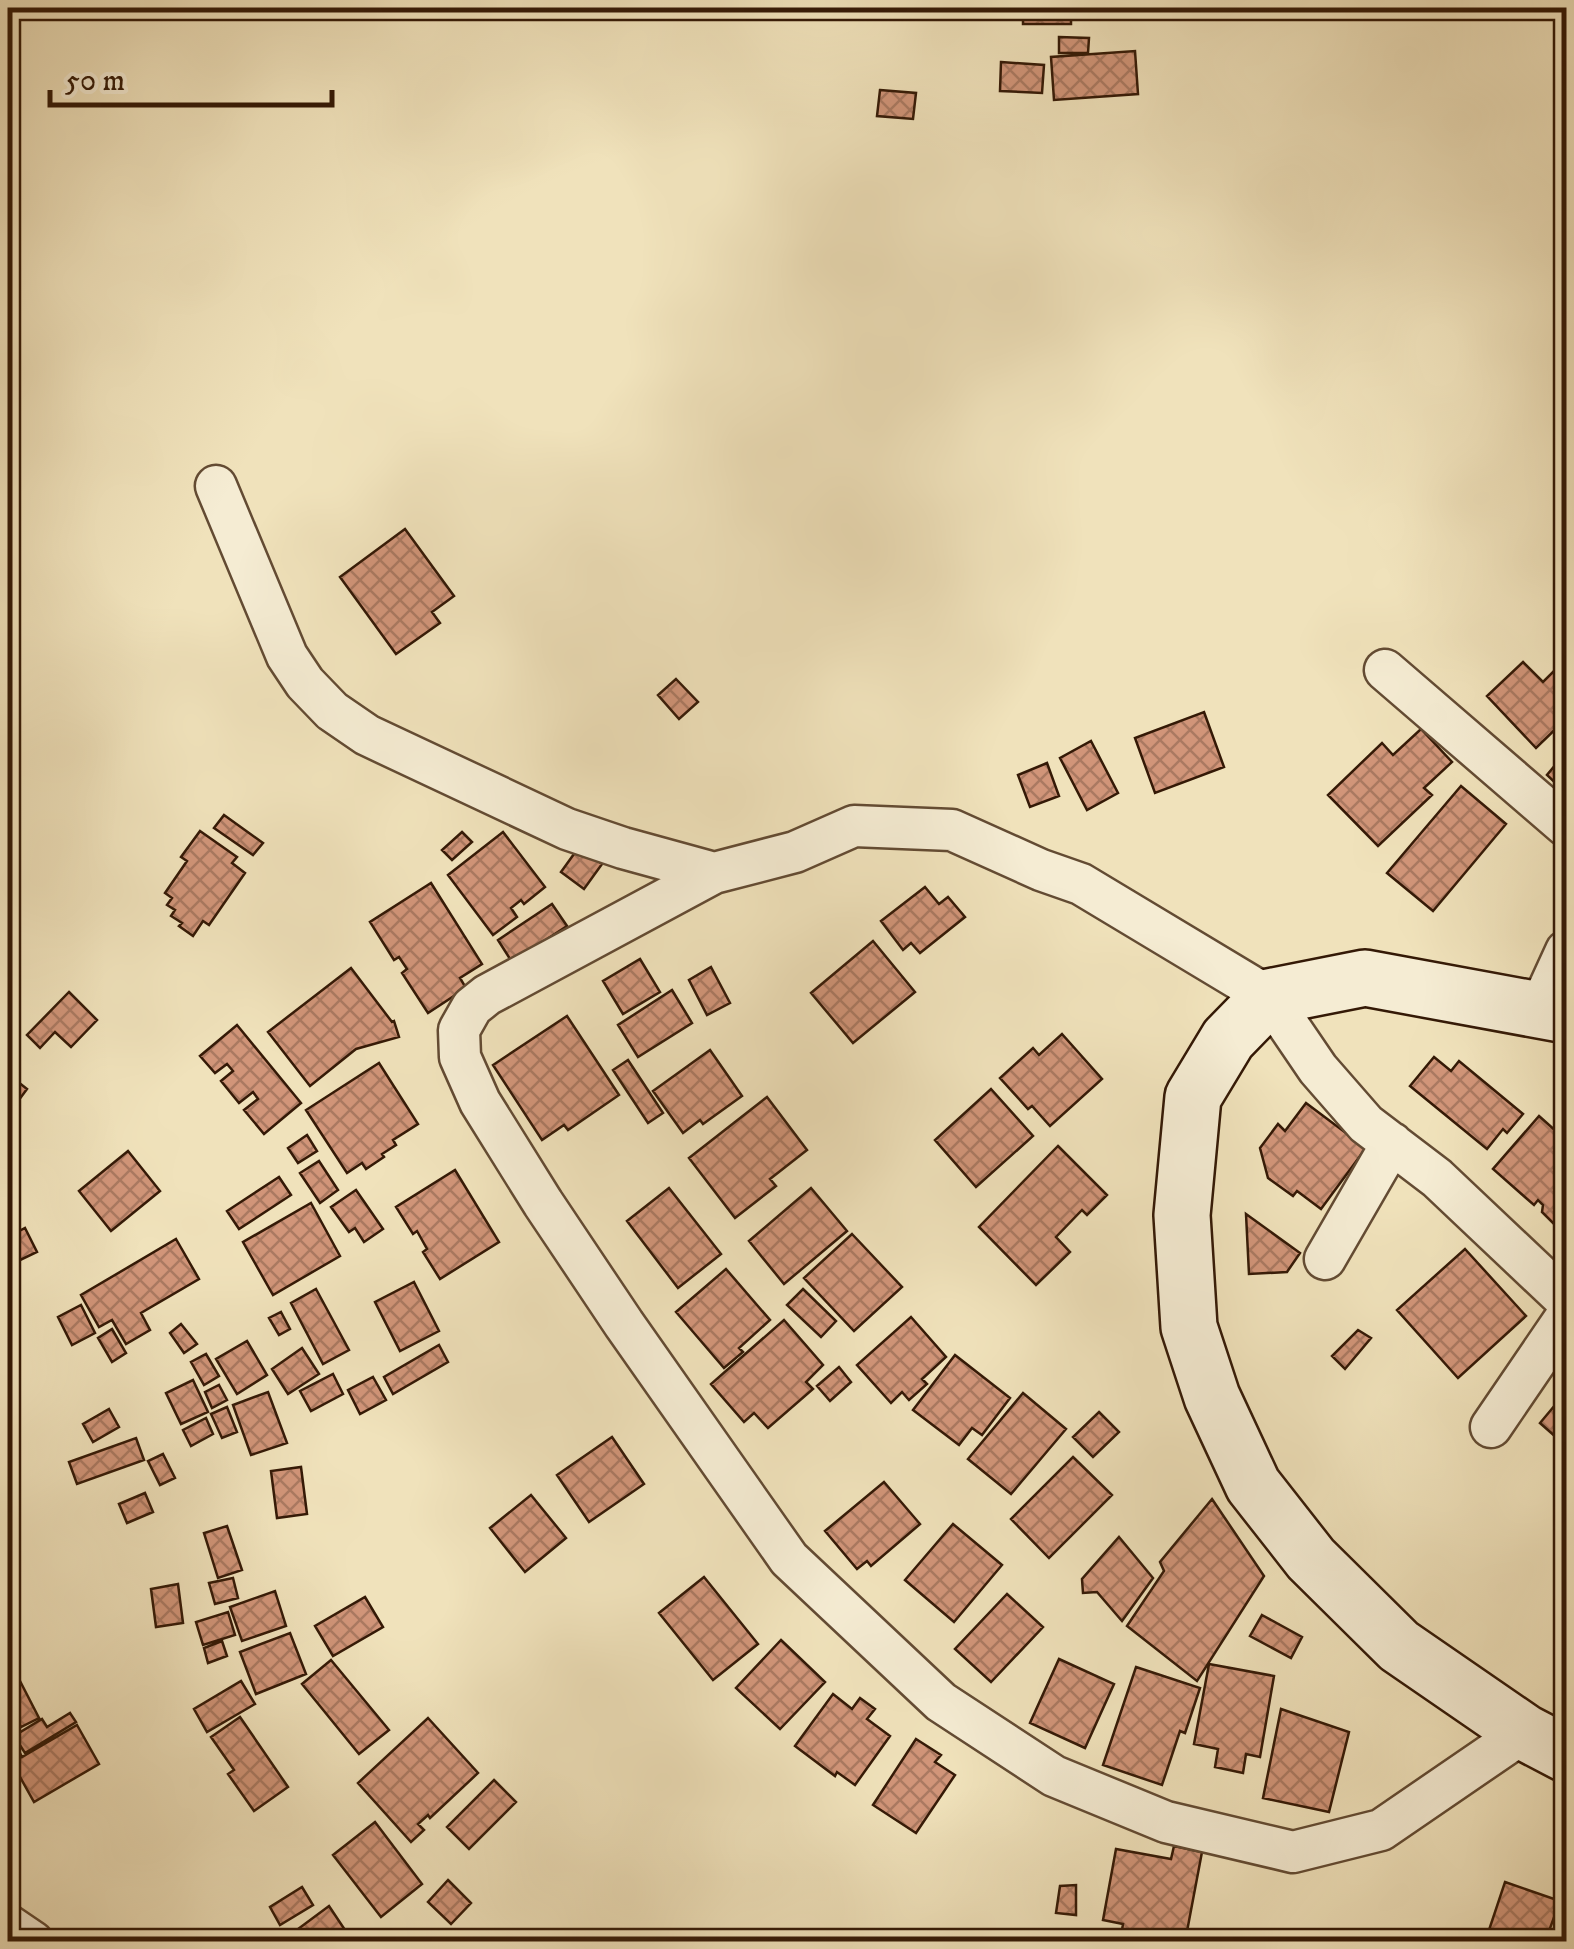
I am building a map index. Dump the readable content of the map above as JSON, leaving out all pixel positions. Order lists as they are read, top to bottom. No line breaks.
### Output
{"scale_bar":"50 m"}
